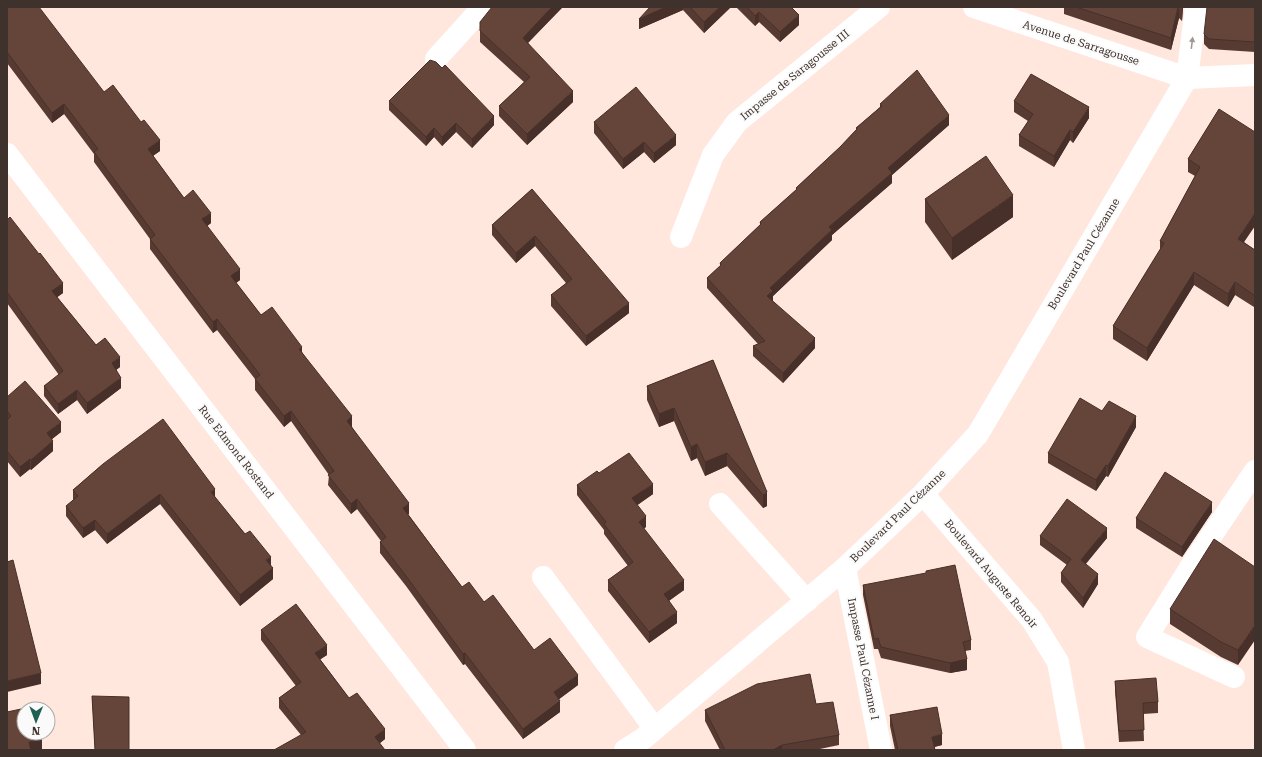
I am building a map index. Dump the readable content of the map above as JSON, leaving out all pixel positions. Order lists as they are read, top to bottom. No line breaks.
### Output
{"streets":{"street":["Avenue de Sarragousse","Impasse de Saragousse III","Boulevard Paul Cézanne","Rue Edmond Rostand","Boulevard Auguste Renoir","Impasse Paul Cézanne I"]},"crossings":[["Avenue de Sarragousse","Boulevard Paul Cézanne"],["Boulevard Paul Cézanne","Boulevard Auguste Renoir"],["Boulevard Paul Cézanne","Impasse Paul Cézanne I"]],"north":"bottom"}
